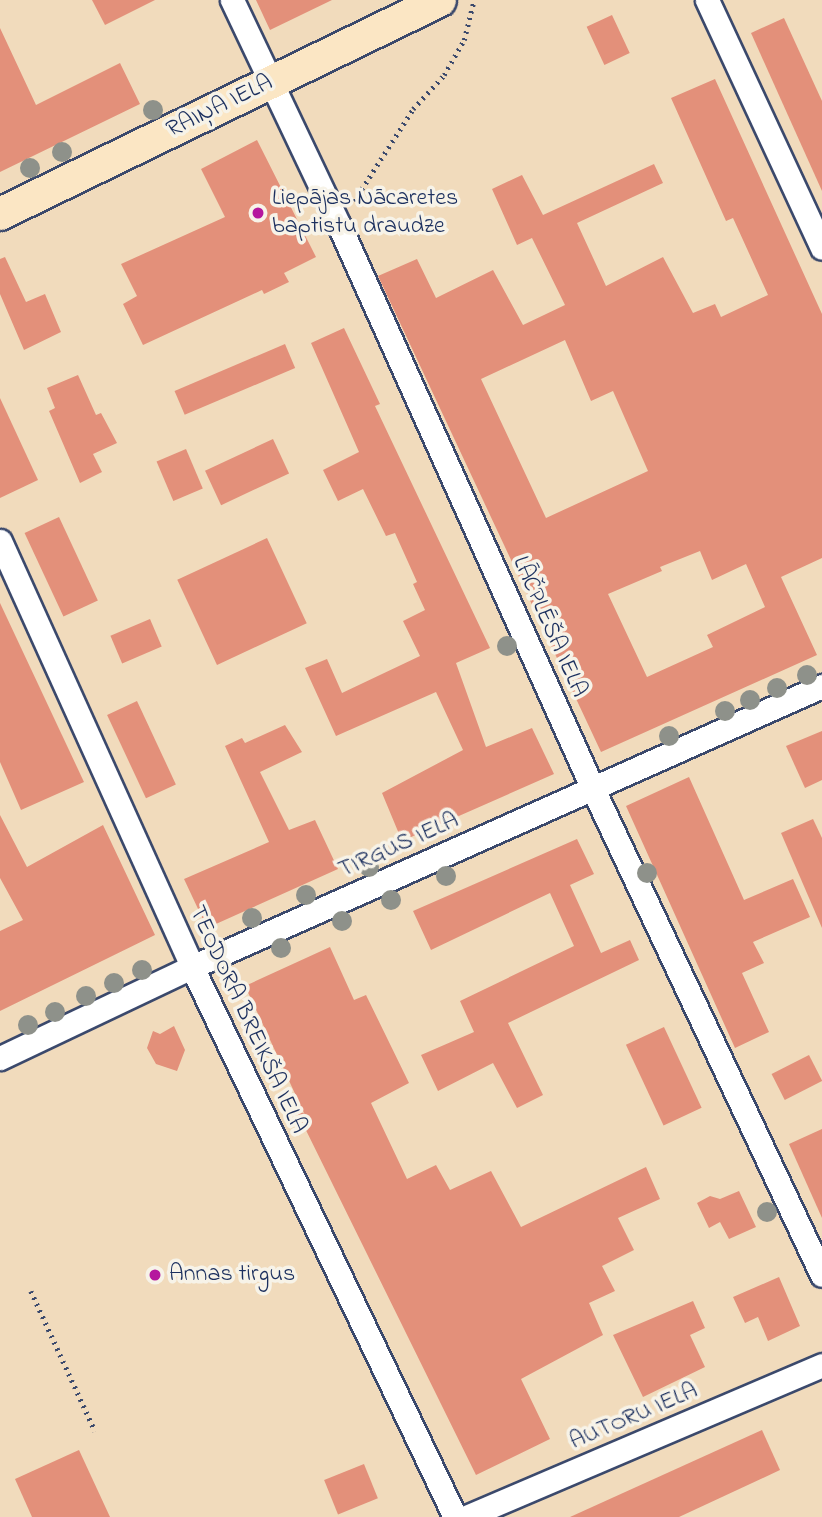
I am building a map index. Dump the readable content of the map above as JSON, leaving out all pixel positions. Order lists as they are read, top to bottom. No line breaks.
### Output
{"streets":{"main road":["RAIŅA IELA"],"street":["LĀČPLĒŠA IELA","TIRGUS IELA","TEODORA BREIKŠA IELA","AUTORU IELA"]},"crossings":[["RAIŅA IELA","LĀČPLĒŠA IELA"],["LĀČPLĒŠA IELA","TIRGUS IELA"],["TIRGUS IELA","TEODORA BREIKŠA IELA"]],"places":["Liepājas Nācaretes baptistu draudze","Annas tirgus"]}
